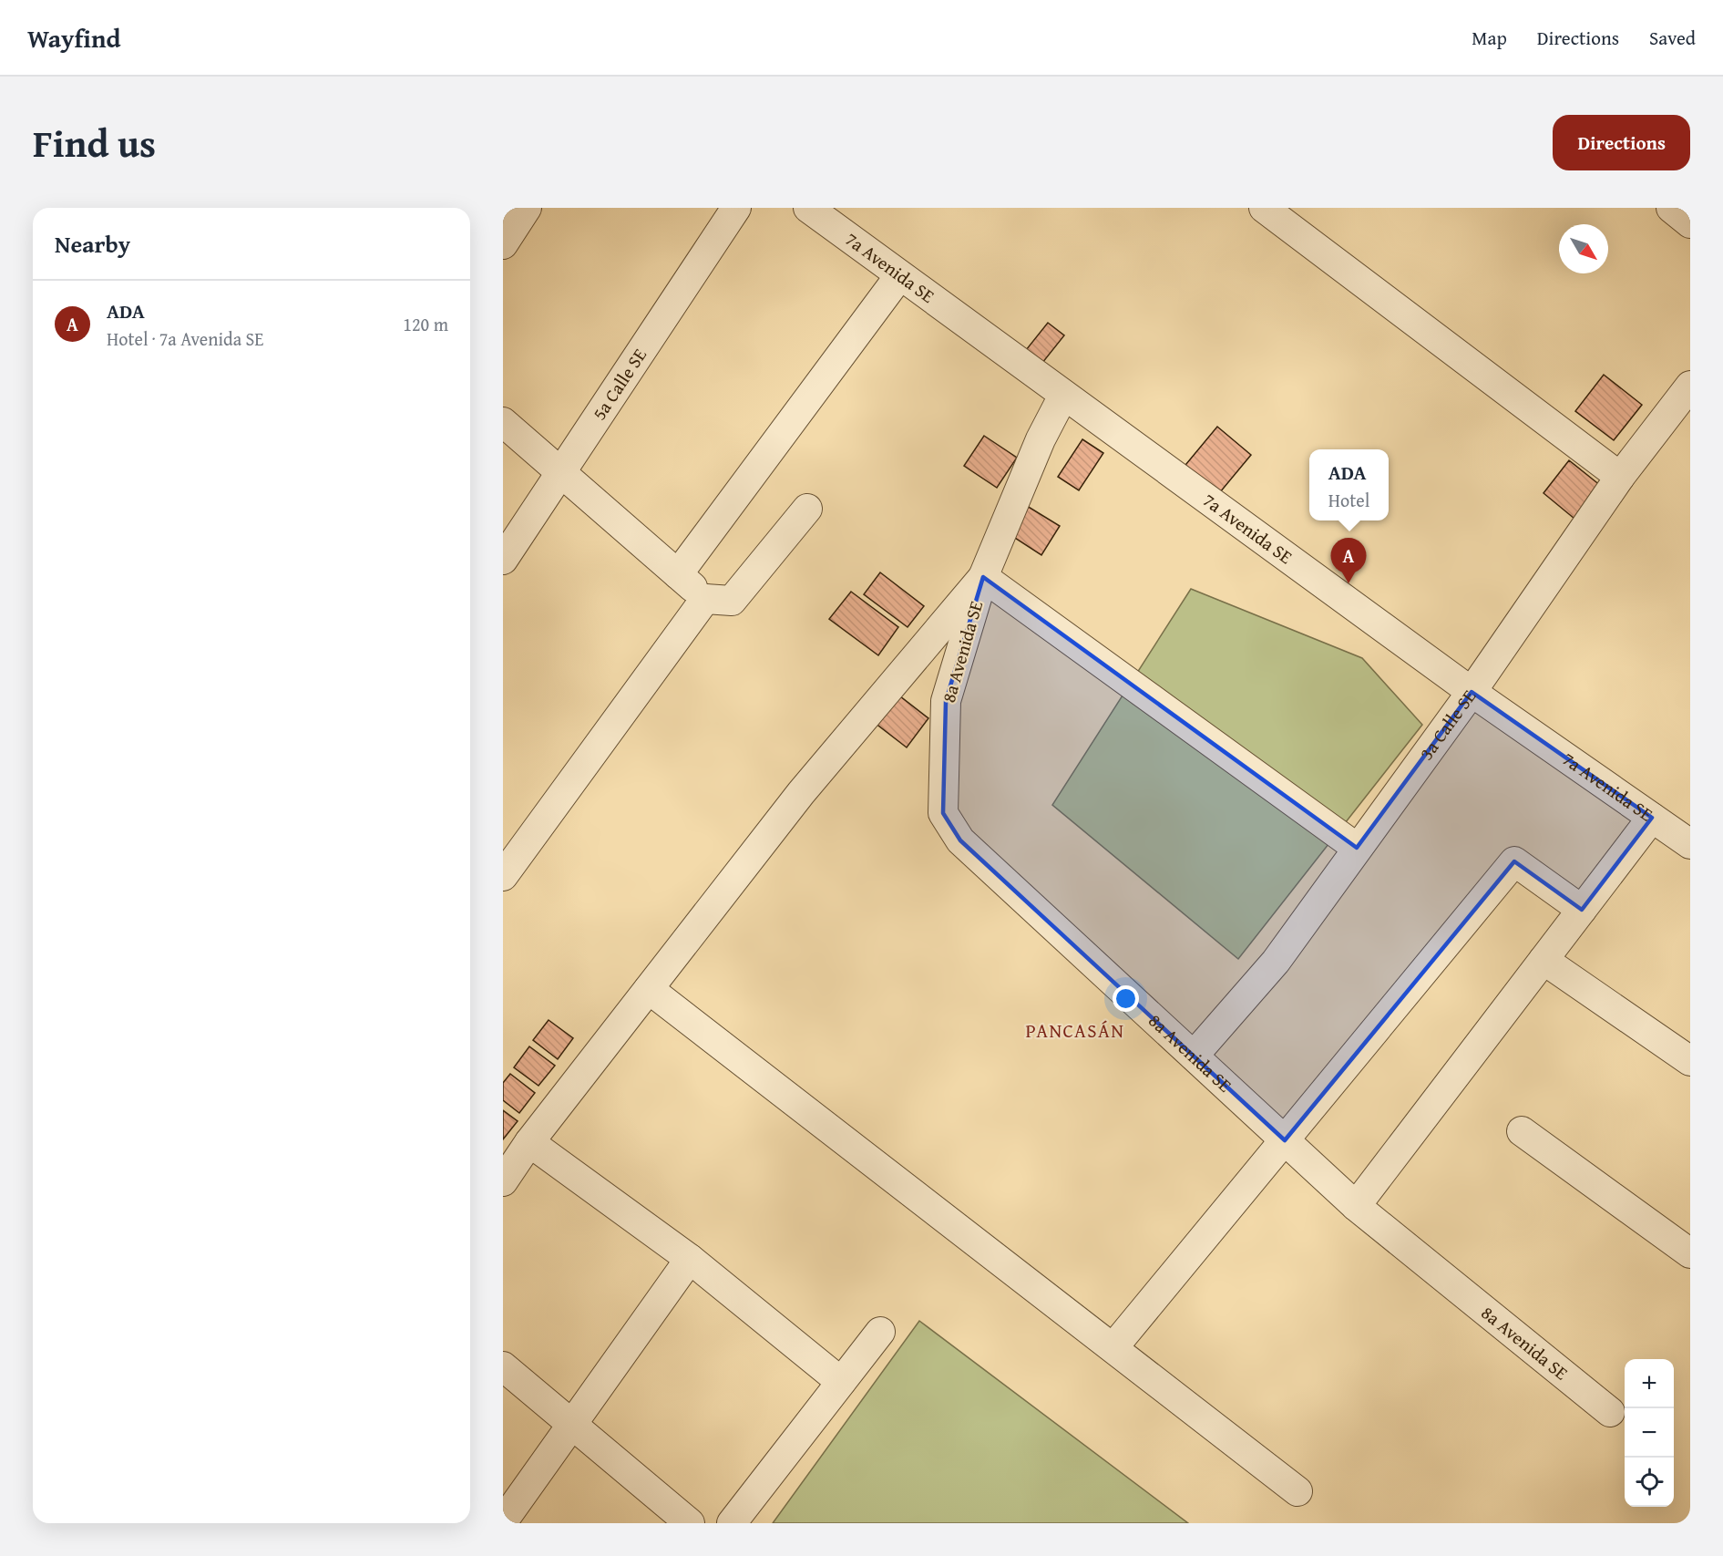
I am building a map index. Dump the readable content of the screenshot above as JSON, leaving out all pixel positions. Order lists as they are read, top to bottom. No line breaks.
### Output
{"streets":{"street":["7a Avenida SE","5a Calle SE","8a Avenida SE","3a Calle SE"]},"crossings":[["7a Avenida SE","3a Calle SE"],["8a Avenida SE","3a Calle SE"]],"districts":["PANCASÁN"],"north":"bottom right","page":{"header":"Wayfind","nav":["Map","Directions","Saved"],"title":"Find us","buttons":"Directions","heading":"Nearby","list":[{"mark":"A","name":"ADA","note":"Hotel · 7a Avenida SE","value":"120 m"}],"popup":["ADA","Hotel"],"pins":"A","map_buttons":["+","−"]}}
